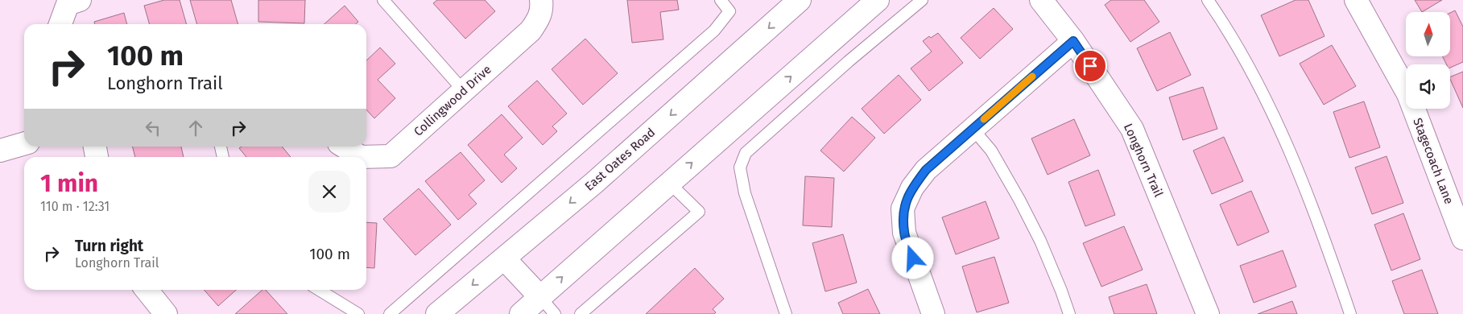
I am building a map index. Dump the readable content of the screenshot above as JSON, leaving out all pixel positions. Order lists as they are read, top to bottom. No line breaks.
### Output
{"streets":{"street":["Collingwood Drive","East Oates Road","Longhorn Trail","Stagecoach Lane"]},"north":"top","page":{"turn":["100 m","Longhorn Trail"],"heading":["1 min","110 m · 12:31"],"list":[{"name":"Turn right","note":"Longhorn Trail","value":"100 m"}]}}
